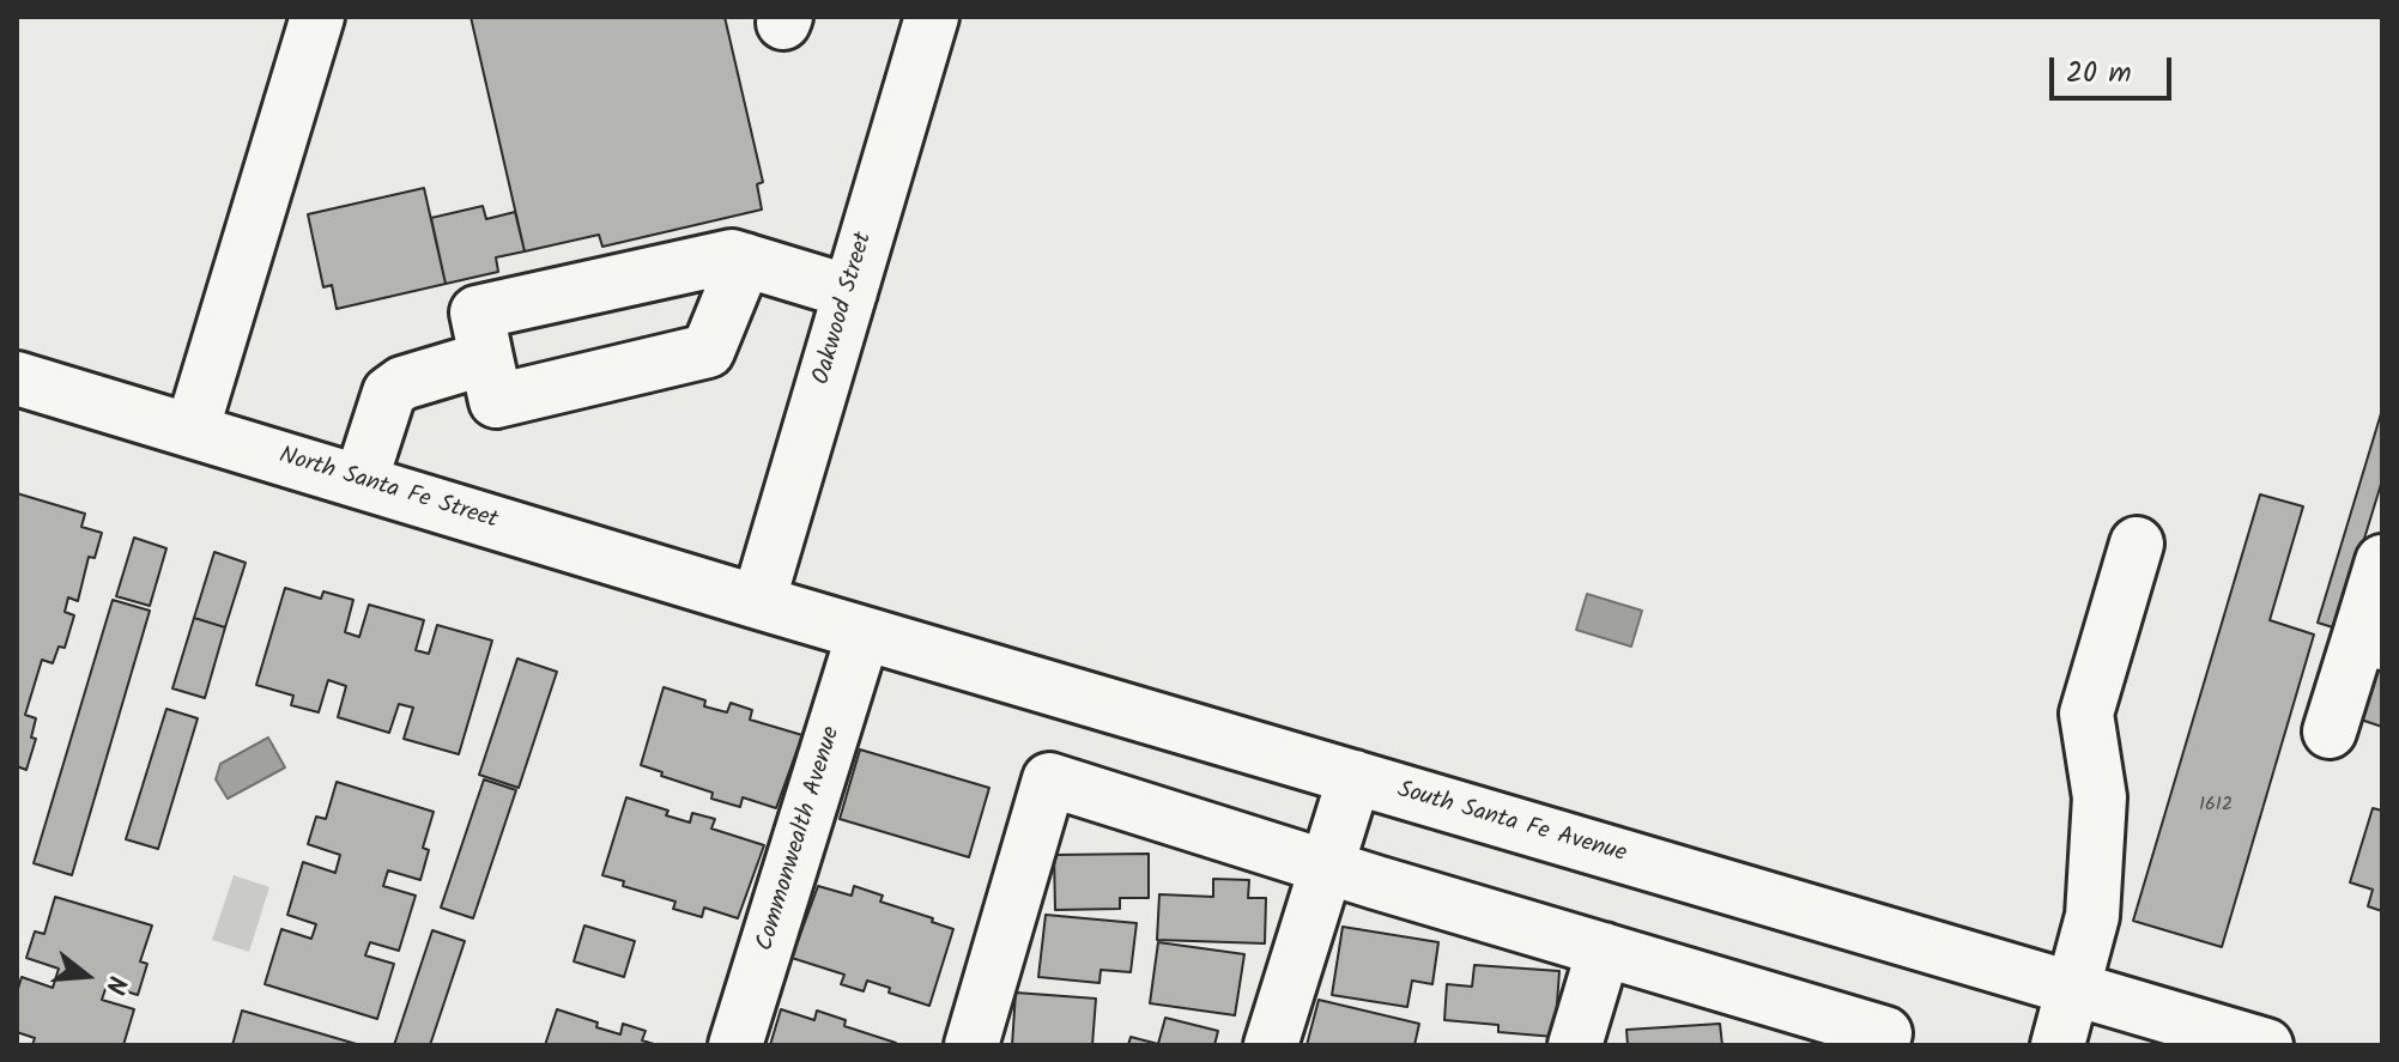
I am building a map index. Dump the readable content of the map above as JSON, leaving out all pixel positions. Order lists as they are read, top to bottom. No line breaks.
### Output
{"streets":{"street":["Oakwood Street","North Santa Fe Street","South Santa Fe Avenue","Commonwealth Avenue"]},"crossings":[["Oakwood Street","North Santa Fe Street"],["Oakwood Street","South Santa Fe Avenue"],["North Santa Fe Street","South Santa Fe Avenue"],["South Santa Fe Avenue","Commonwealth Avenue"]],"house_numbers":["1612"],"scale_bar":"20 m","north":"right"}
